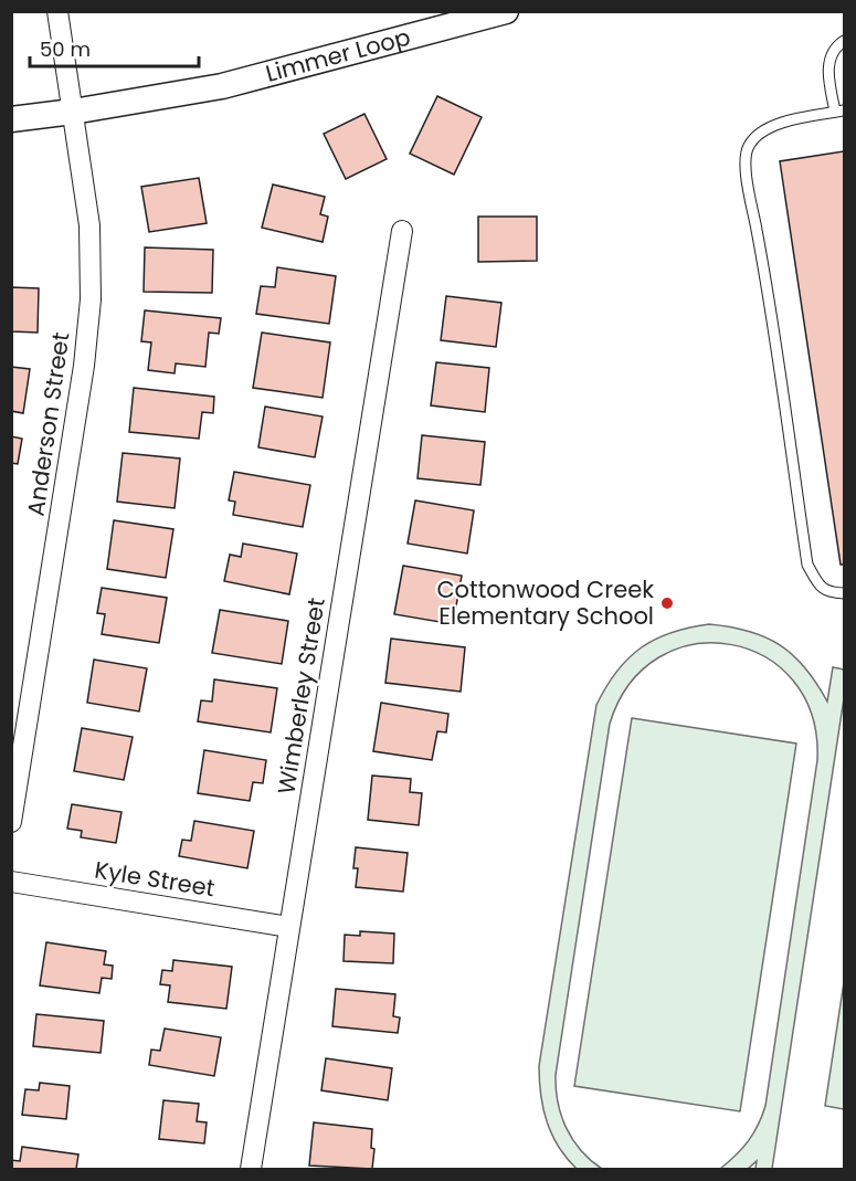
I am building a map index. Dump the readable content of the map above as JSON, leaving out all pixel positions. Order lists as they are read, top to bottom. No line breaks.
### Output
{"streets":{"street":["Limmer Loop","Anderson Street","Wimberley Street","Kyle Street"]},"crossings":[["Limmer Loop","Anderson Street"],["Wimberley Street","Kyle Street"]],"places":["Cottonwood Creek Elementary School"],"scale_bar":"50 m"}
